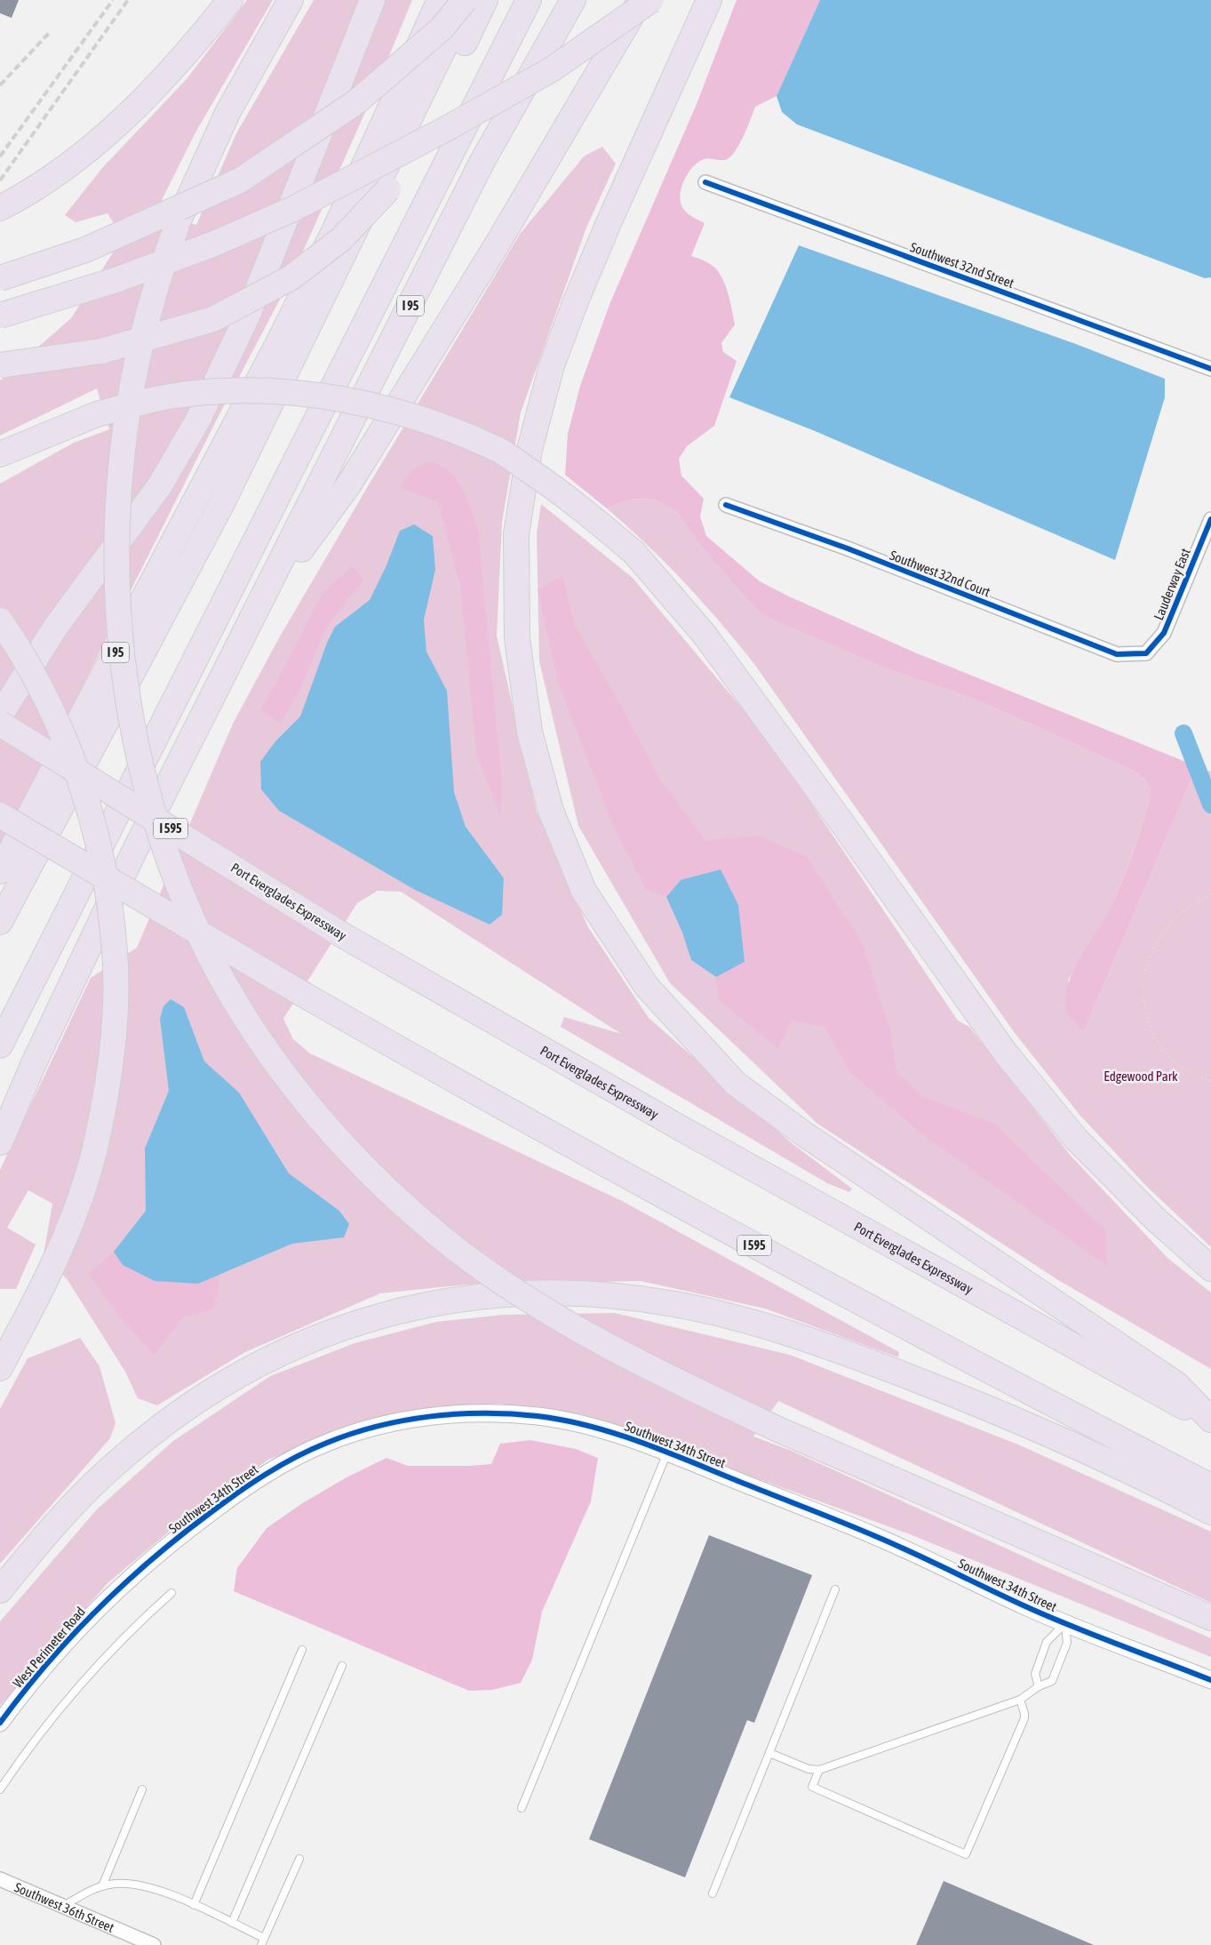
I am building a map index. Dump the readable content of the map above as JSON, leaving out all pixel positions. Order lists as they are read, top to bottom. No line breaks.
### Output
{"streets":{"highway":["I 95","I 595","Port Everglades Expressway"],"street":["Southwest 32nd Street","Southwest 32nd Court","Lauderway East","Southwest 34th Street","West Perimeter Road","Southwest 36th Street"]},"crossings":[["Southwest 32nd Court","Lauderway East"],["Southwest 34th Street","West Perimeter Road"]],"parks":["Edgewood Park"]}
